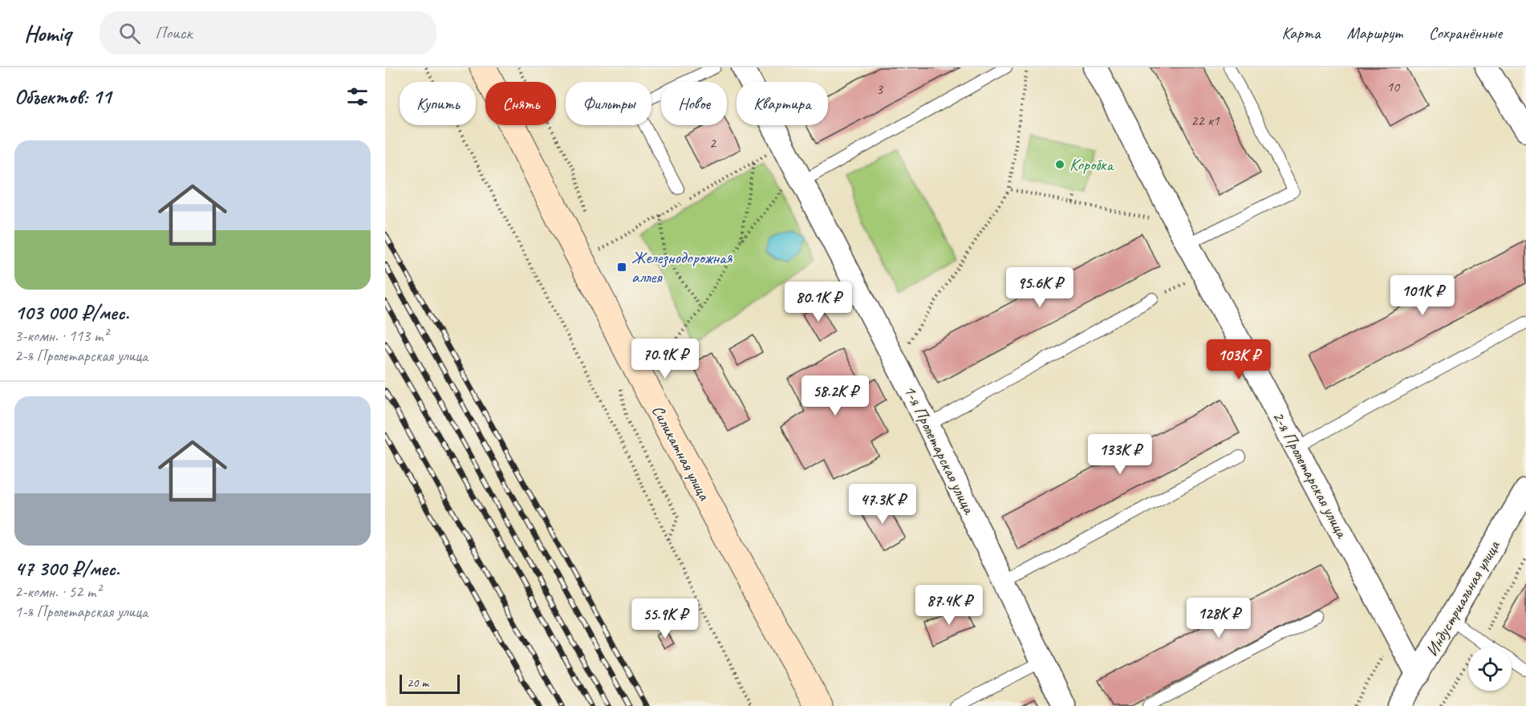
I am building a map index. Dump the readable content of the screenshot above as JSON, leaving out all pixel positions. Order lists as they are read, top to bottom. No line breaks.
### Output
{"streets":{"street":["1-я Пролетарская улица","Силикатная улица","2-я Пролетарская улица","Индустриальная улица"]},"crossings":[["2-я Пролетарская улица","Индустриальная улица"]],"places":{"other":["Коробка"],"transit":["Железнодорожная аллея"]},"house_numbers":["10","3","22 к1","2"],"scale_bar":"20 m","page":{"header":"Homiq","search":"Поиск","nav":["Карта","Маршрут","Сохранённые"],"heading":"Объектов: 11","chip":["Купить","Снять","Фильтры","Новое","Квартира"],"list":[{"name":"103 000 ₽/мес.","note":"3-комн. · 113 m² · 2-я Пролетарская улица"},{"name":"47 300 ₽/мес.","note":"2-комн. · 52 m² · 1-я Пролетарская улица"}],"price":["95.6K ₽","101K ₽","80.1K ₽","70.9K ₽","103K ₽","58.2K ₽","133K ₽","47.3K ₽","87.4K ₽","128K ₽","55.9K ₽"],"scale":"20 m"}}
